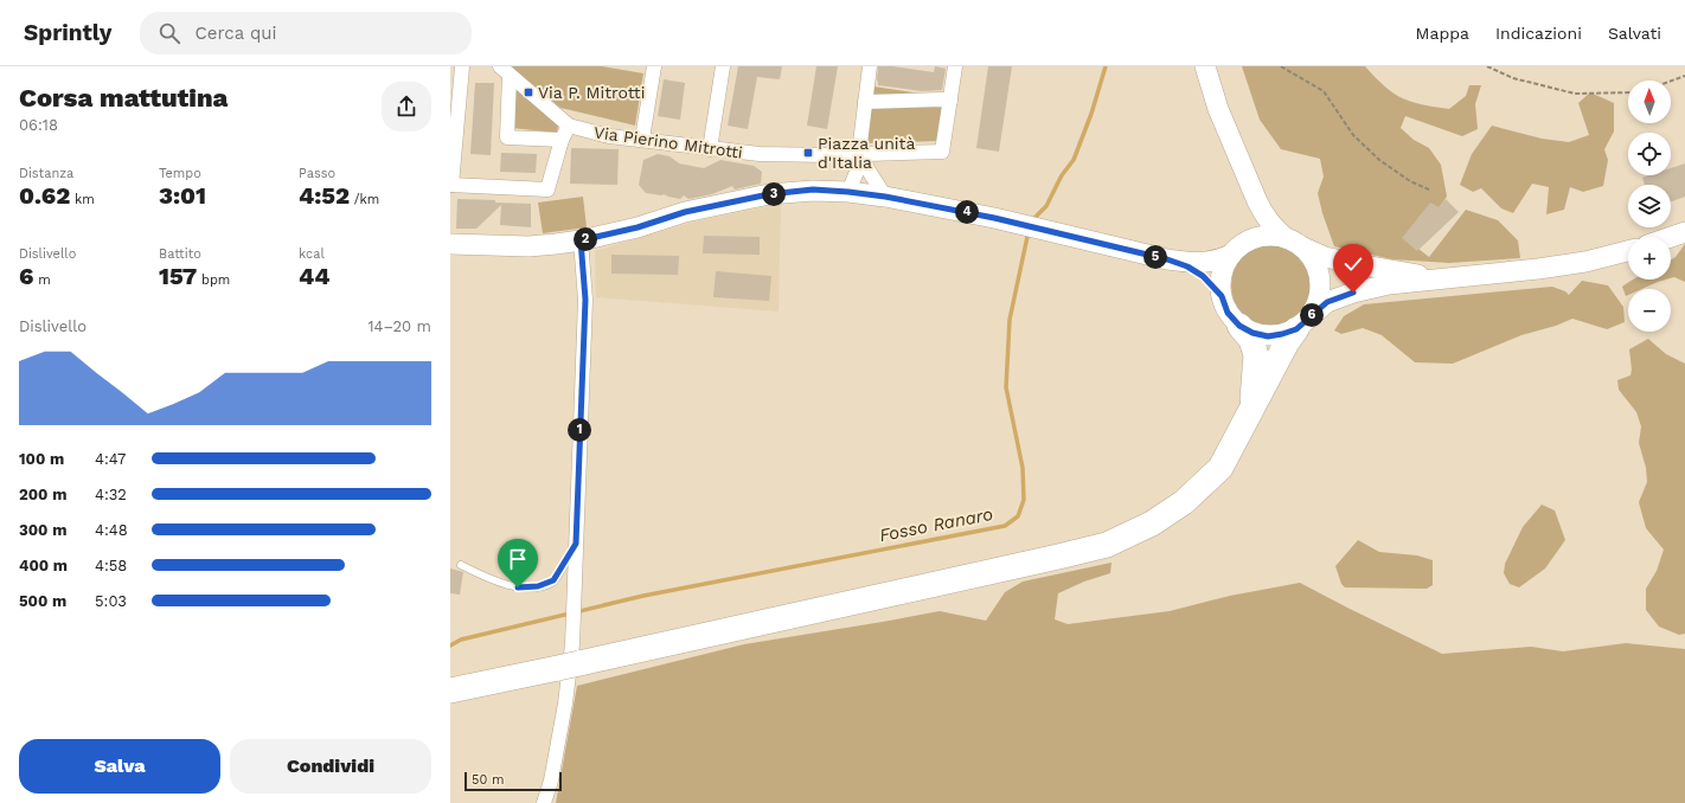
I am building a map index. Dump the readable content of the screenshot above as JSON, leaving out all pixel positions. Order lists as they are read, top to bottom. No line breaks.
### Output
{"streets":{"street":["Via Pierino Mitrotti"]},"water":["Fosso Ranaro"],"places":{"transit":["Via P. Mitrotti","Piazza unità d'Italia"]},"scale_bar":"50 m","north":"top","page":{"header":"Sprintly","search":"Cerca qui","nav":["Mappa","Indicazioni","Salvati"],"heading":["Corsa mattutina","06:18"],"map_buttons":["+","−"],"stats":[["Distanza","0.62 km"],["Tempo","3:01"],["Passo","4:52 /km"],["Dislivello","6 m"],["Battito","157 bpm"],["kcal","44"]],"pins":["3","4","2","5","6","1"],"chart":["Dislivello","14–20 m"],"list":[{"name":"100 m","note":"4:47"},{"name":"200 m","note":"4:32"},{"name":"300 m","note":"4:48"},{"name":"400 m","note":"4:58"},{"name":"500 m","note":"5:03"}],"buttons":["Salva","Condividi"],"scale":"50 m"}}
